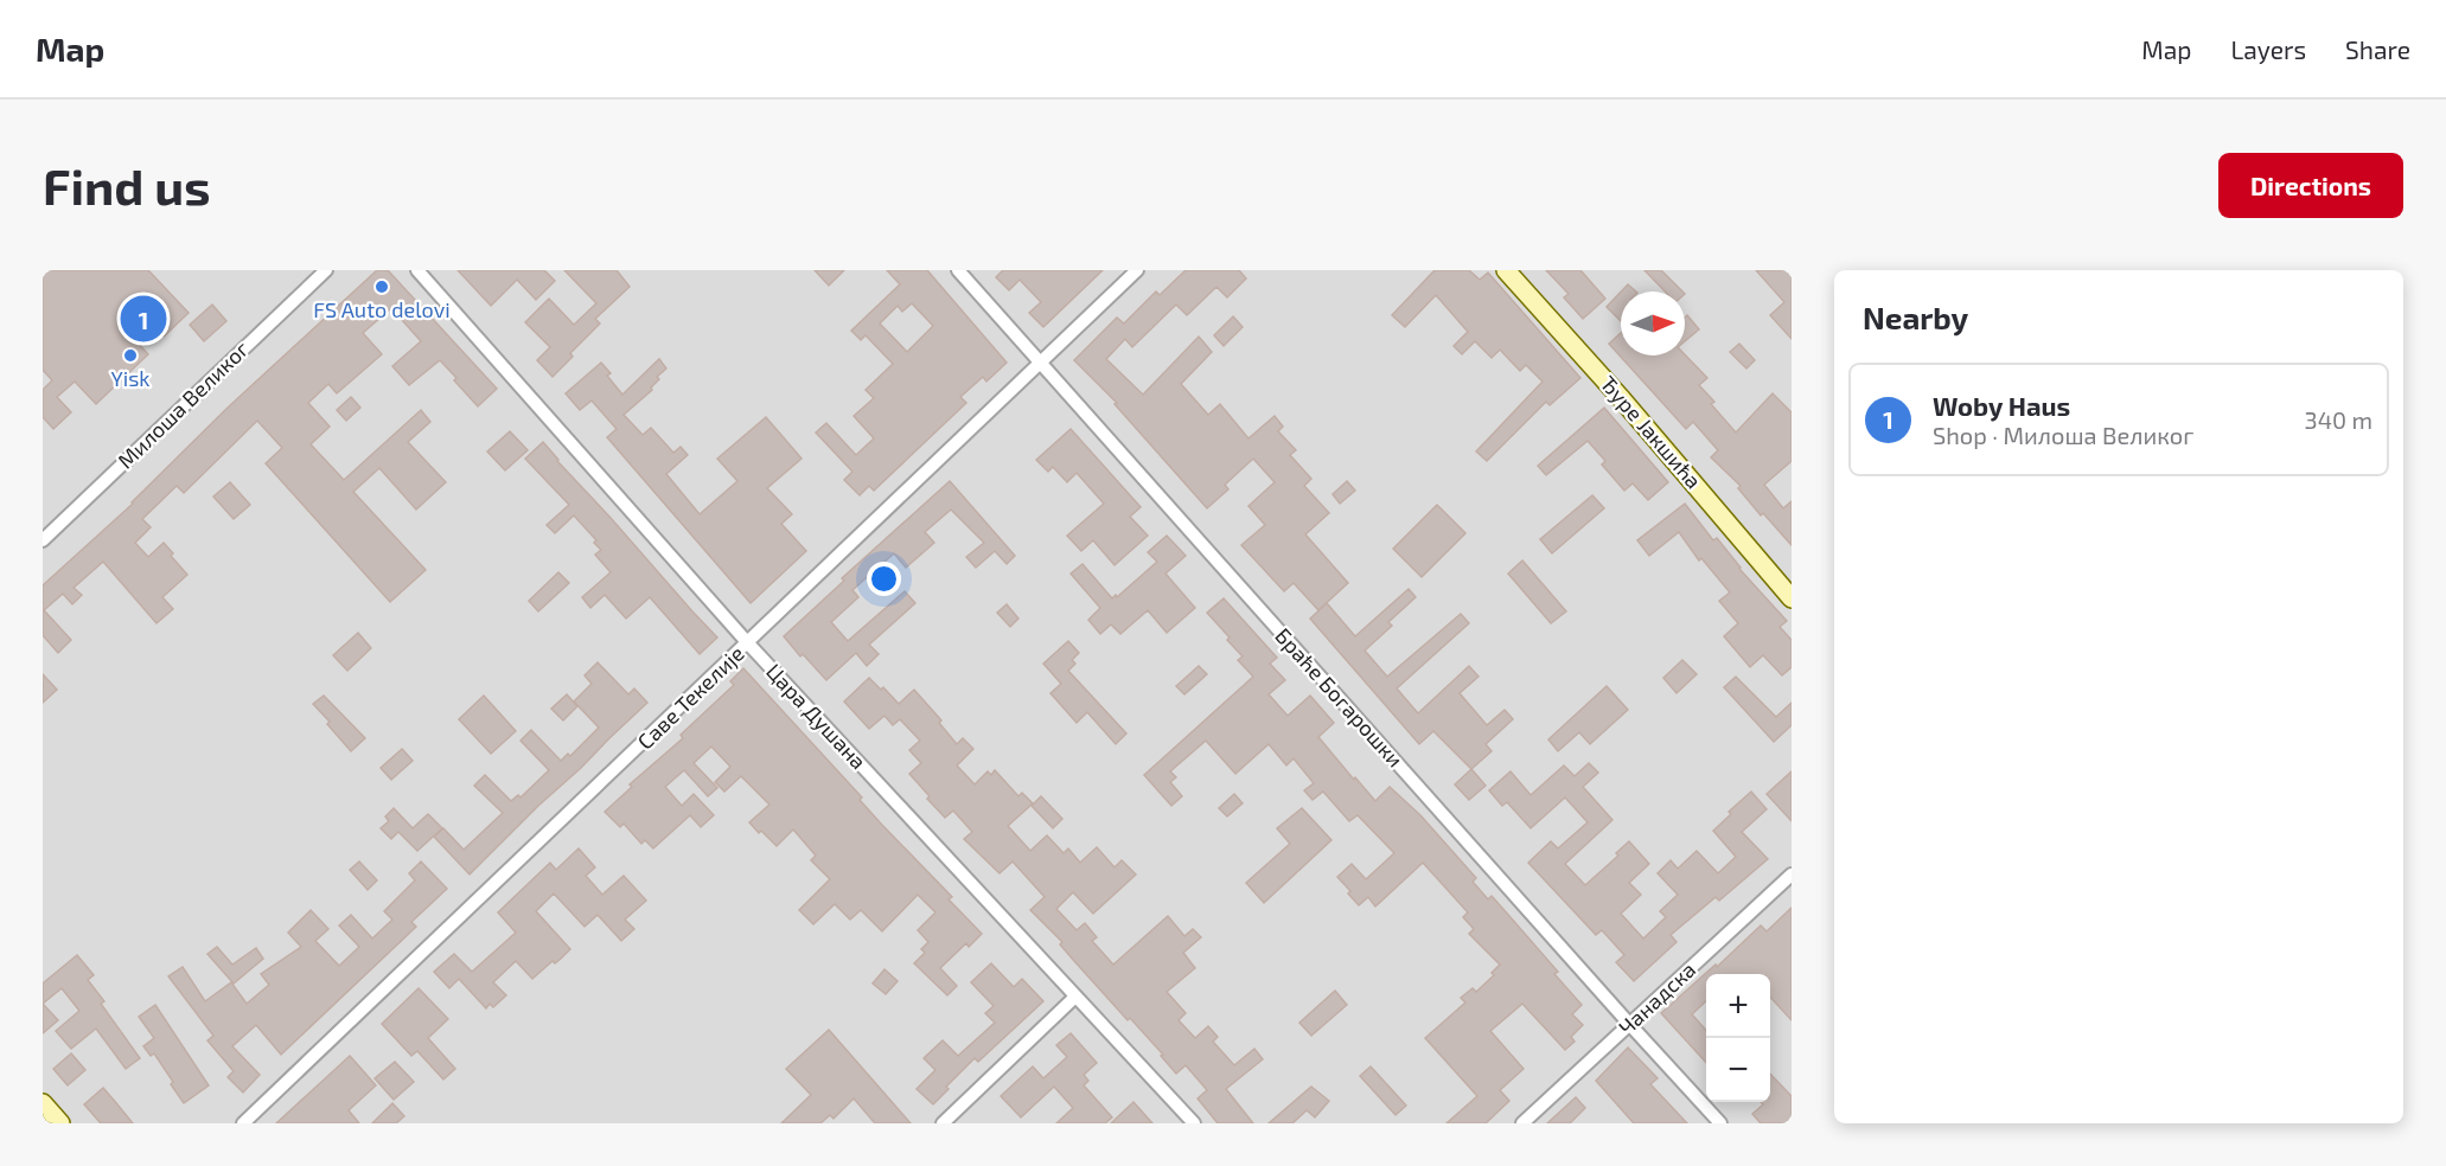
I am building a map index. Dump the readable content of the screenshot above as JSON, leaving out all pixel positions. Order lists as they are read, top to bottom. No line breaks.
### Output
{"streets":{"main road":["Ђуре Јакшића"],"street":["Милоша Великог","Саве Текелије","Браће Богарошки","Цара Душана","Чанадска"]},"crossings":[["Саве Текелије","Браће Богарошки"],["Саве Текелије","Цара Душана"],["Браће Богарошки","Чанадска"]],"places":["FS Auto delovi","Yisk"],"north":"right","page":{"header":"Map","nav":["Map","Layers","Share"],"buttons":"Directions","title":"Find us","heading":"Nearby","pins":"1","list":[{"mark":"1","name":"Woby Haus","note":"Shop · Милоша Великог","value":"340 m"}],"map_buttons":["+","−"]}}
